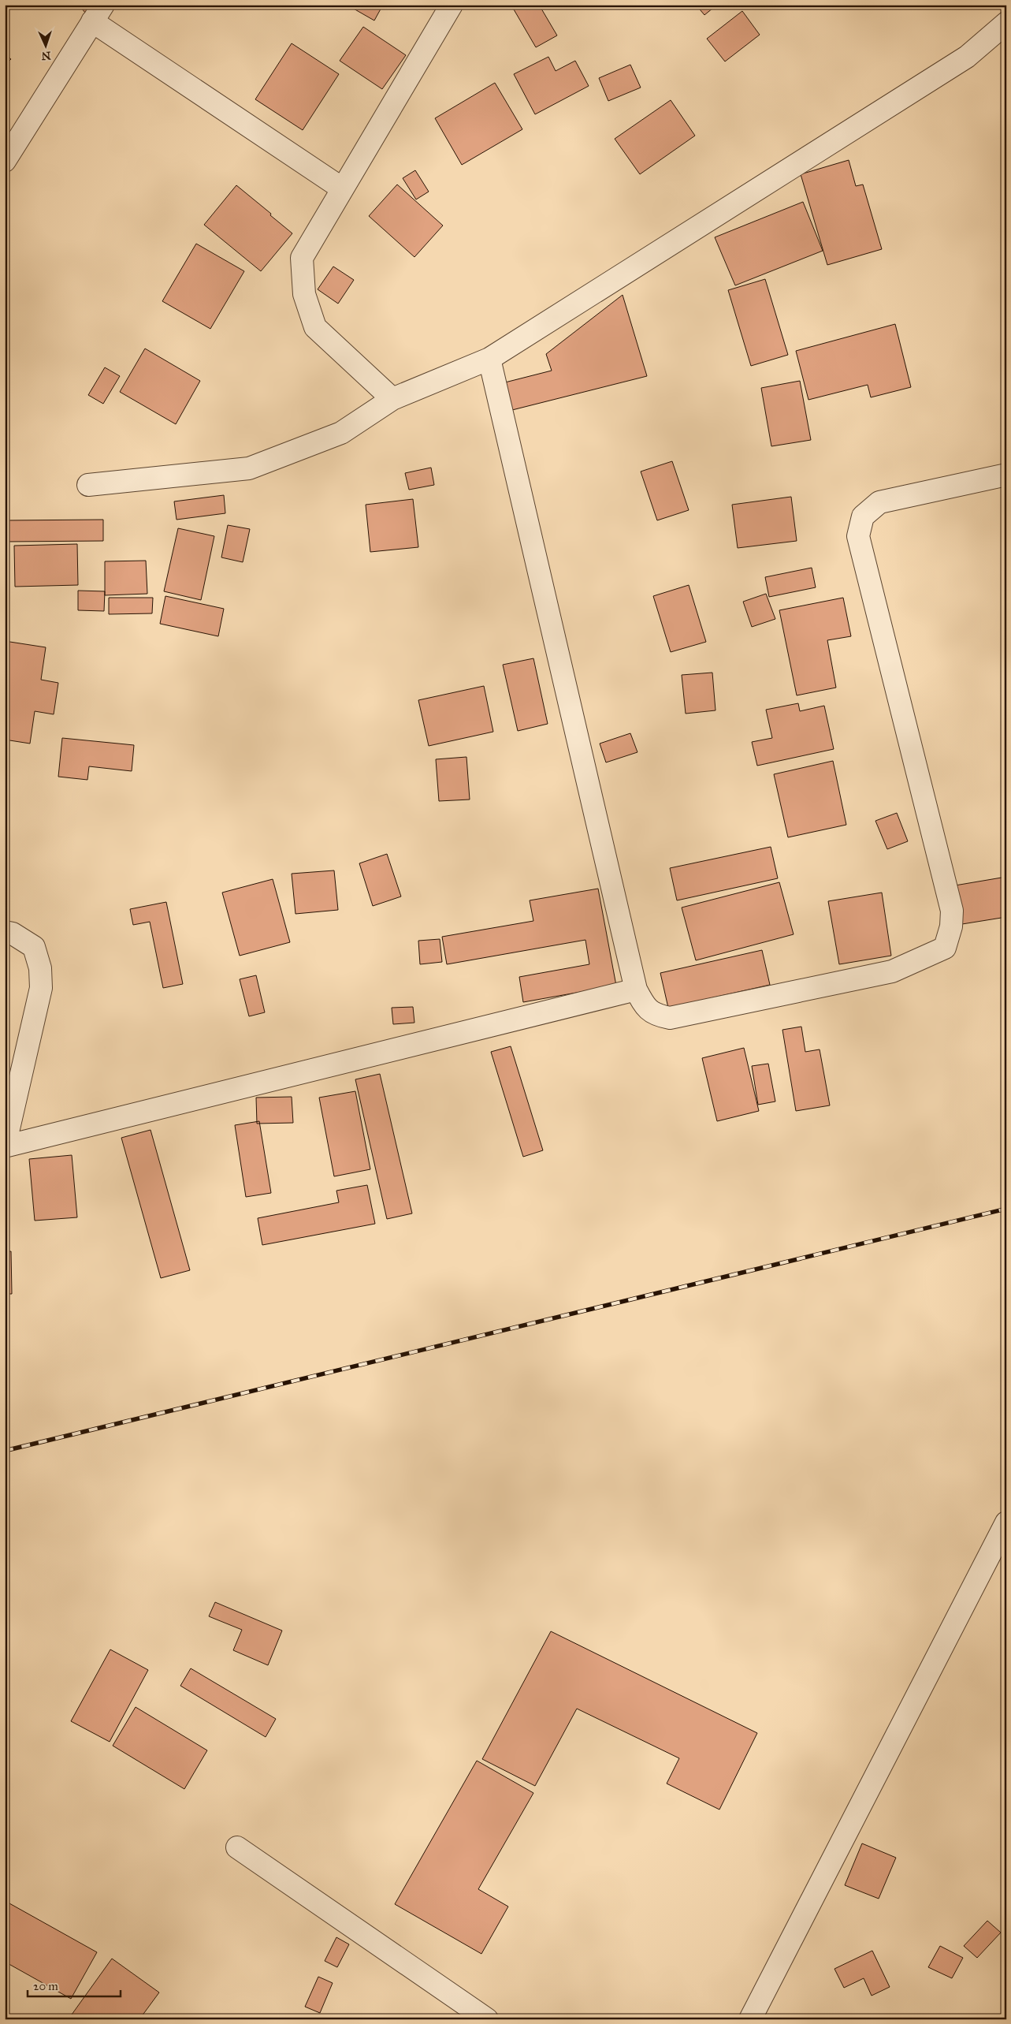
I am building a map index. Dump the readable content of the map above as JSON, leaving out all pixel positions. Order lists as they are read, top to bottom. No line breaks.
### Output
{"scale_bar":"20 m","north":"bottom"}
